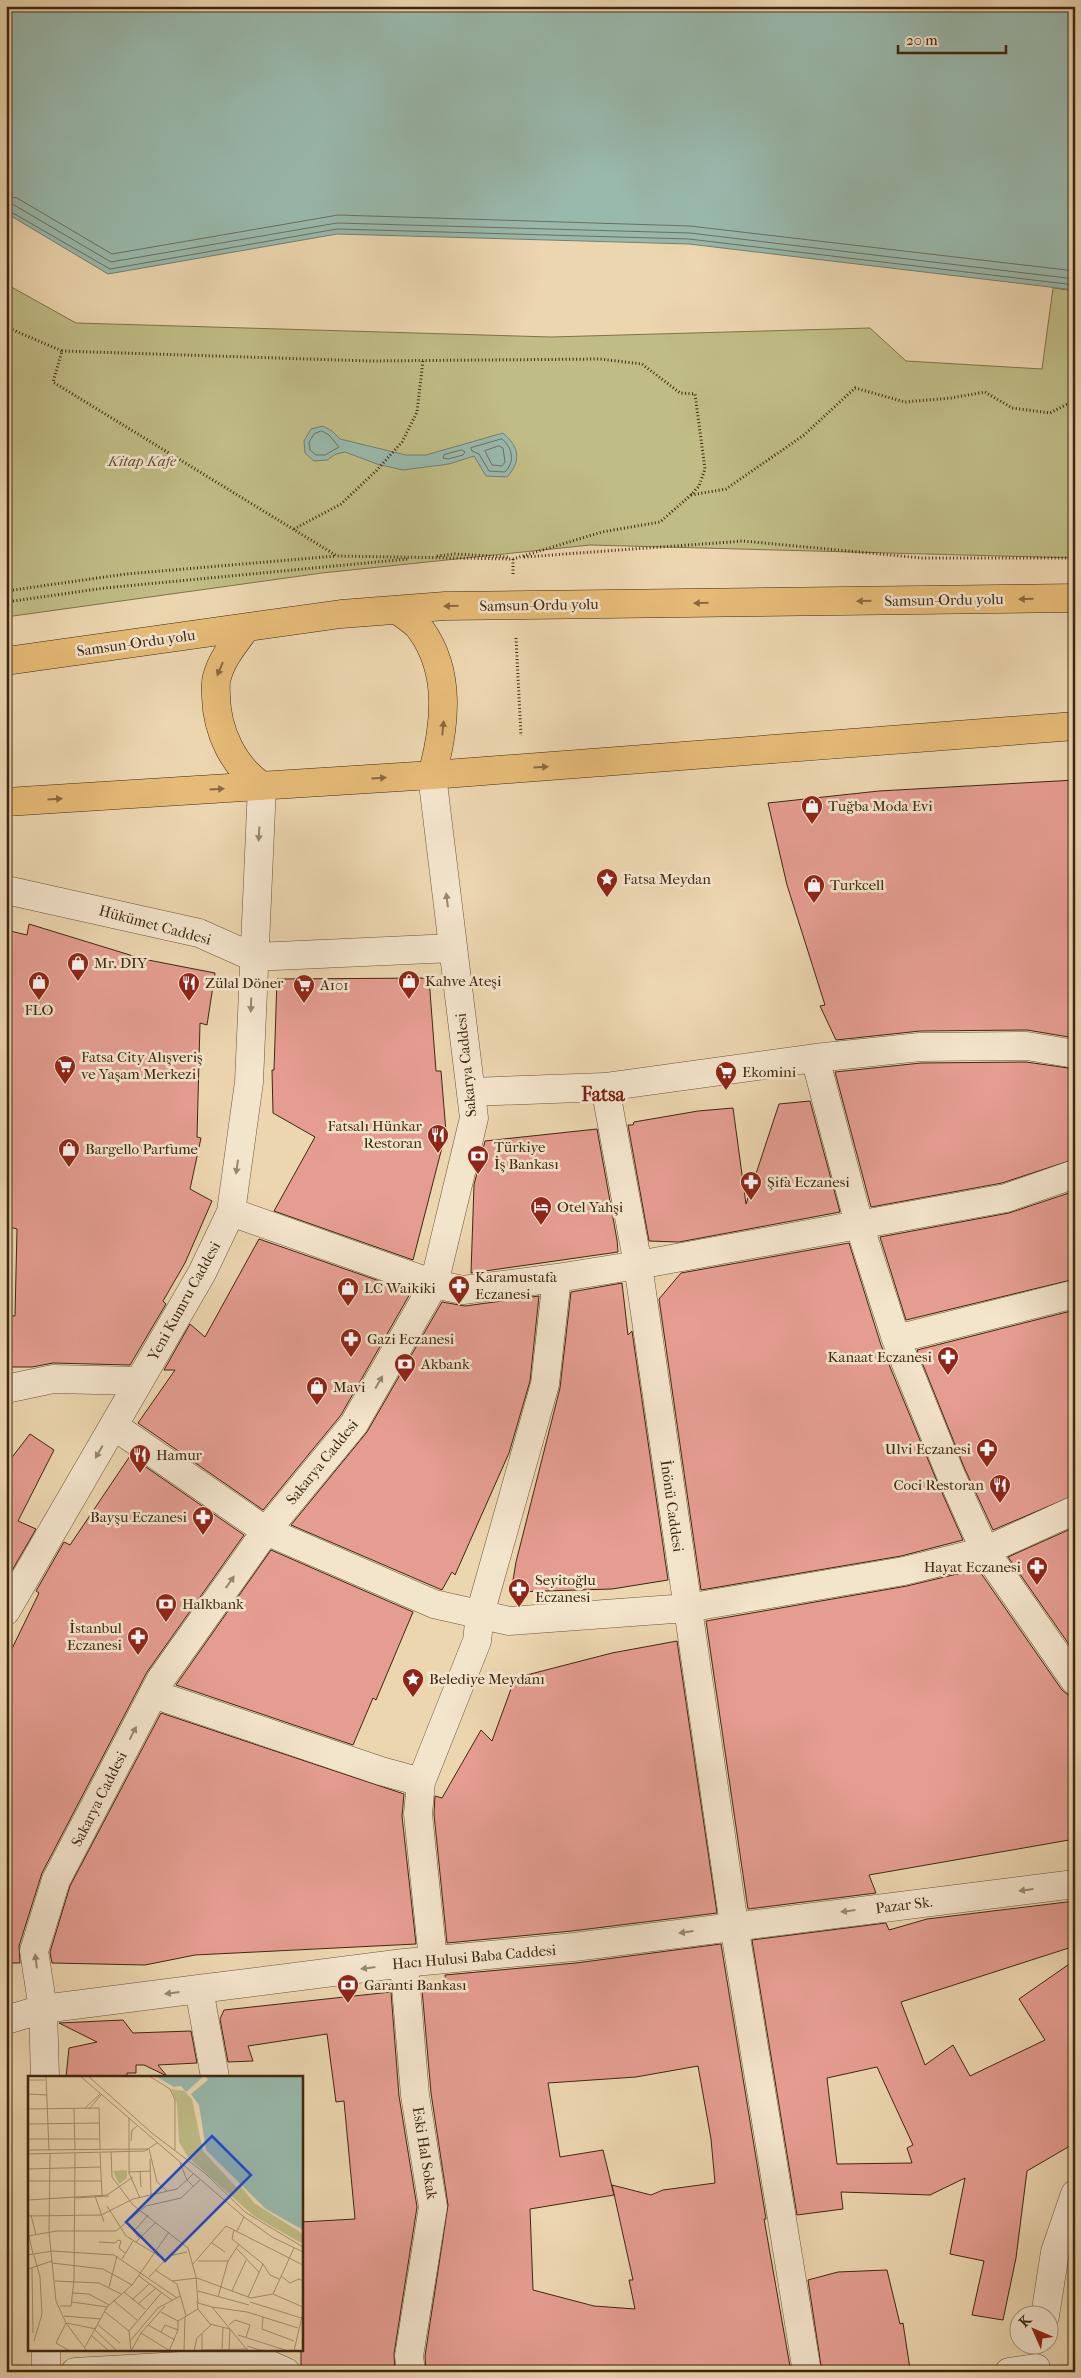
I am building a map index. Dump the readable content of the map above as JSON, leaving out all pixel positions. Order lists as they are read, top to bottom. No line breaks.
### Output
{"streets":{"highway":["Samsun-Ordu yolu"],"street":["Hükümet Caddesi","Sakarya Caddesi","Yeni Kumru Caddesi","İnönü Caddesi","Pazar Sk.","Hacı Hulusi Baba Caddesi","Eski Hal Sokak"]},"crossings":[["Hükümet Caddesi","Sakarya Caddesi"],["Hükümet Caddesi","Yeni Kumru Caddesi"],["Sakarya Caddesi","Hacı Hulusi Baba Caddesi"],["İnönü Caddesi","Pazar Sk."],["İnönü Caddesi","Hacı Hulusi Baba Caddesi"],["Pazar Sk.","Hacı Hulusi Baba Caddesi"],["Hacı Hulusi Baba Caddesi","Eski Hal Sokak"]],"one_way":["Yeni Kumru Caddesi","Pazar Sk.","Hacı Hulusi Baba Caddesi"],"districts":["Fatsa"],"parks":["Kitap Kafe"],"places":{"shop":["Tuğba Moda Evi","Turkcell","Mr. DIY","Kahve Ateşi","FLO","Bargello Parfume","LC Waikiki","Mavi"],"place":["Fatsa Meydan","Belediye Meydanı"],"restaurant":["Zülal Döner","Fatsalı Hünkar Restoran","Hamur","Coci Restoran"],"supermarket":["A101","Fatsa City Alışveriş ve Yaşam Merkezi","Ekomini"],"bank":["Türkiye İş Bankası","Akbank","Halkbank","Garanti Bankası"],"pharmacy":["Şifa Eczanesi","Karamustafa Eczanesi","Gazi Eczanesi","Kanaat Eczanesi","Ulvi Eczanesi","Bayşu Eczanesi","Hayat Eczanesi","Seyitoğlu Eczanesi","İstanbul Eczanesi"],"hotel":["Otel Yahşi"]},"scale_bar":"20 m","north":"top left"}
